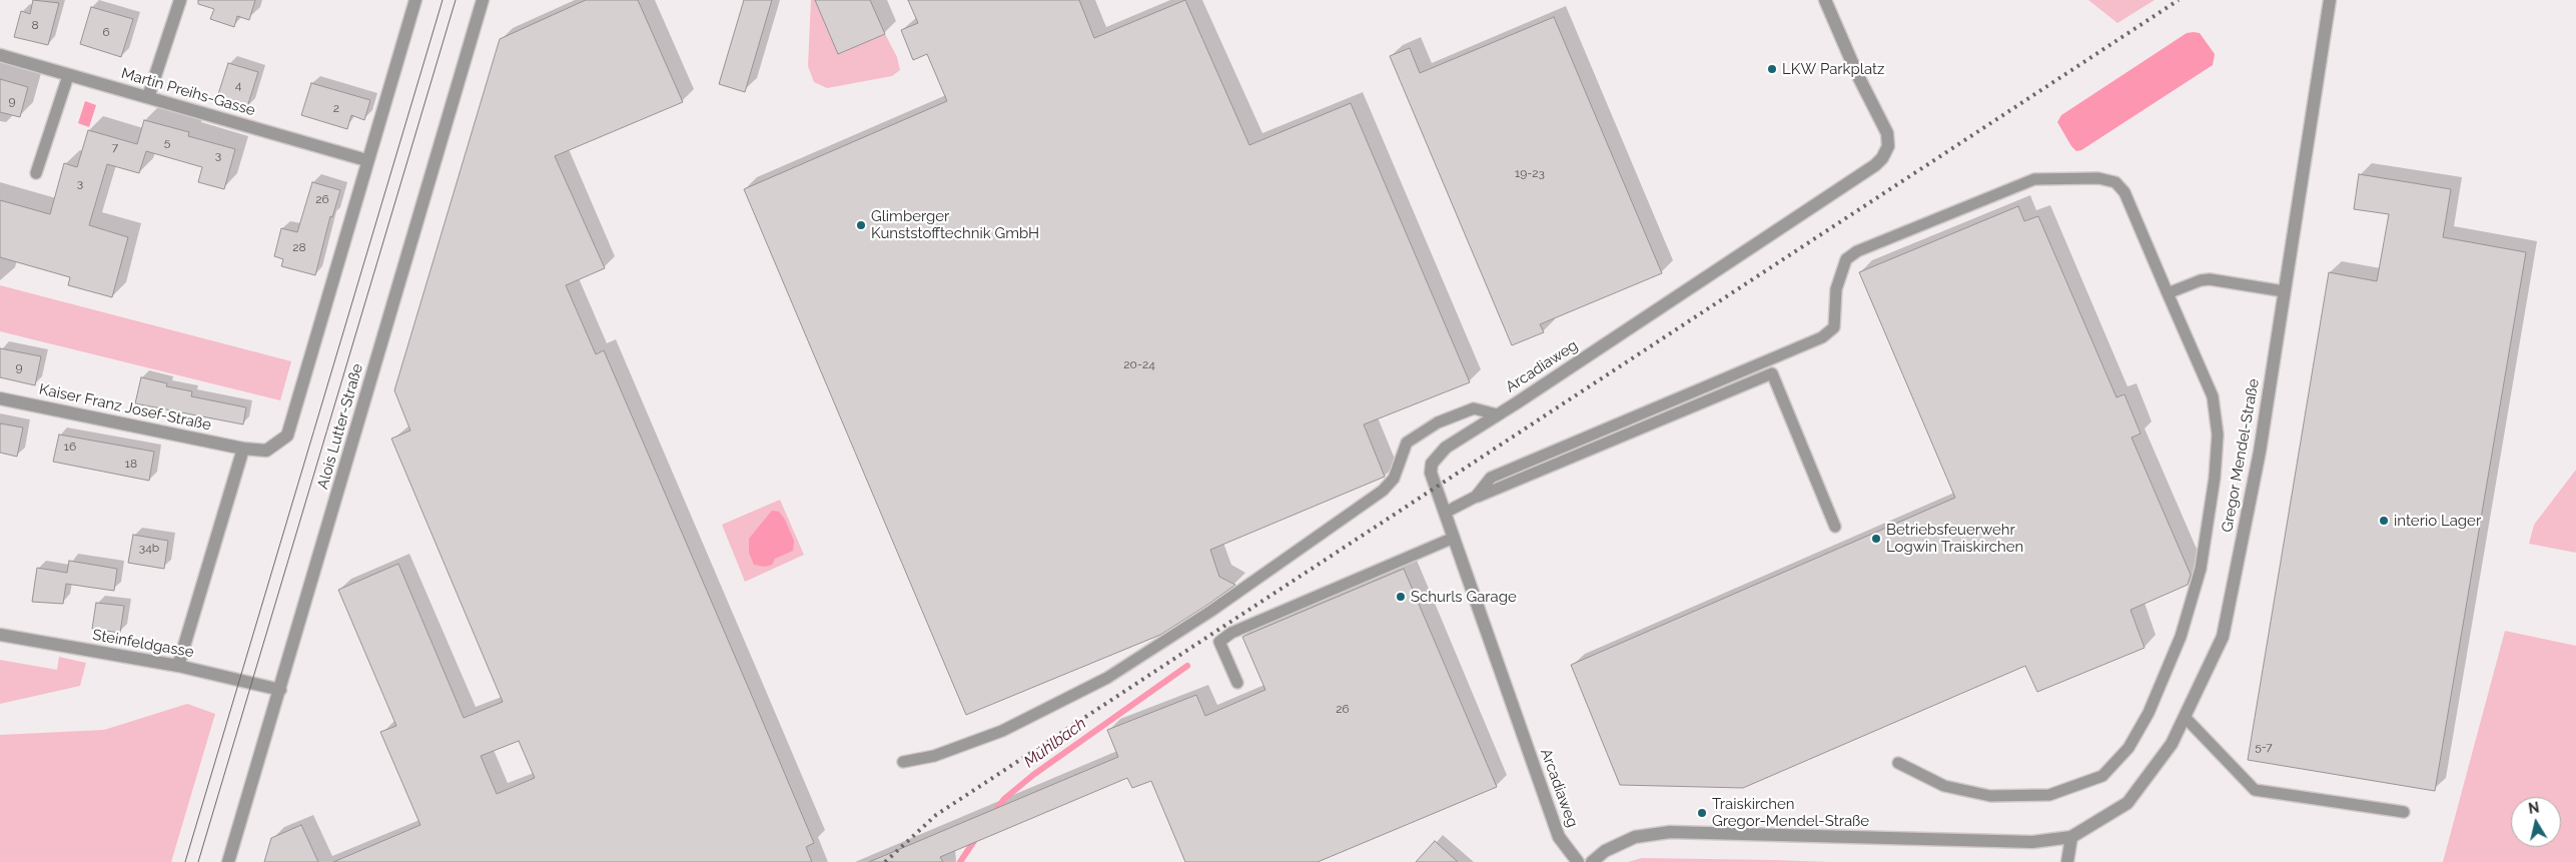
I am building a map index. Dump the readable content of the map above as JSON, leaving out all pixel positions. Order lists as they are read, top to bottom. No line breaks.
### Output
{"streets":{"street":["Martin Preihs-Gasse","Arcadiaweg","Kaiser Franz Josef-Straße","Alois Lutter-Straße","Gregor Mendel-Straße","Steinfeldgasse"]},"crossings":[["Alois Lutter-Straße","Steinfeldgasse"]],"water":["Mühlbach"],"places":["LKW Parkplatz","Glimberger Kunststofftechnik GmbH","interio Lager","Betriebsfeuerwehr Logwin Traiskirchen","Schurls Garage","Traiskirchen Gregor-Mendel-Straße"],"house_numbers":["8","6","4","9","2","5","7","3","19-23","3","26","28","20-24","9","16","18","34b","26","5-7"],"north":"top"}
